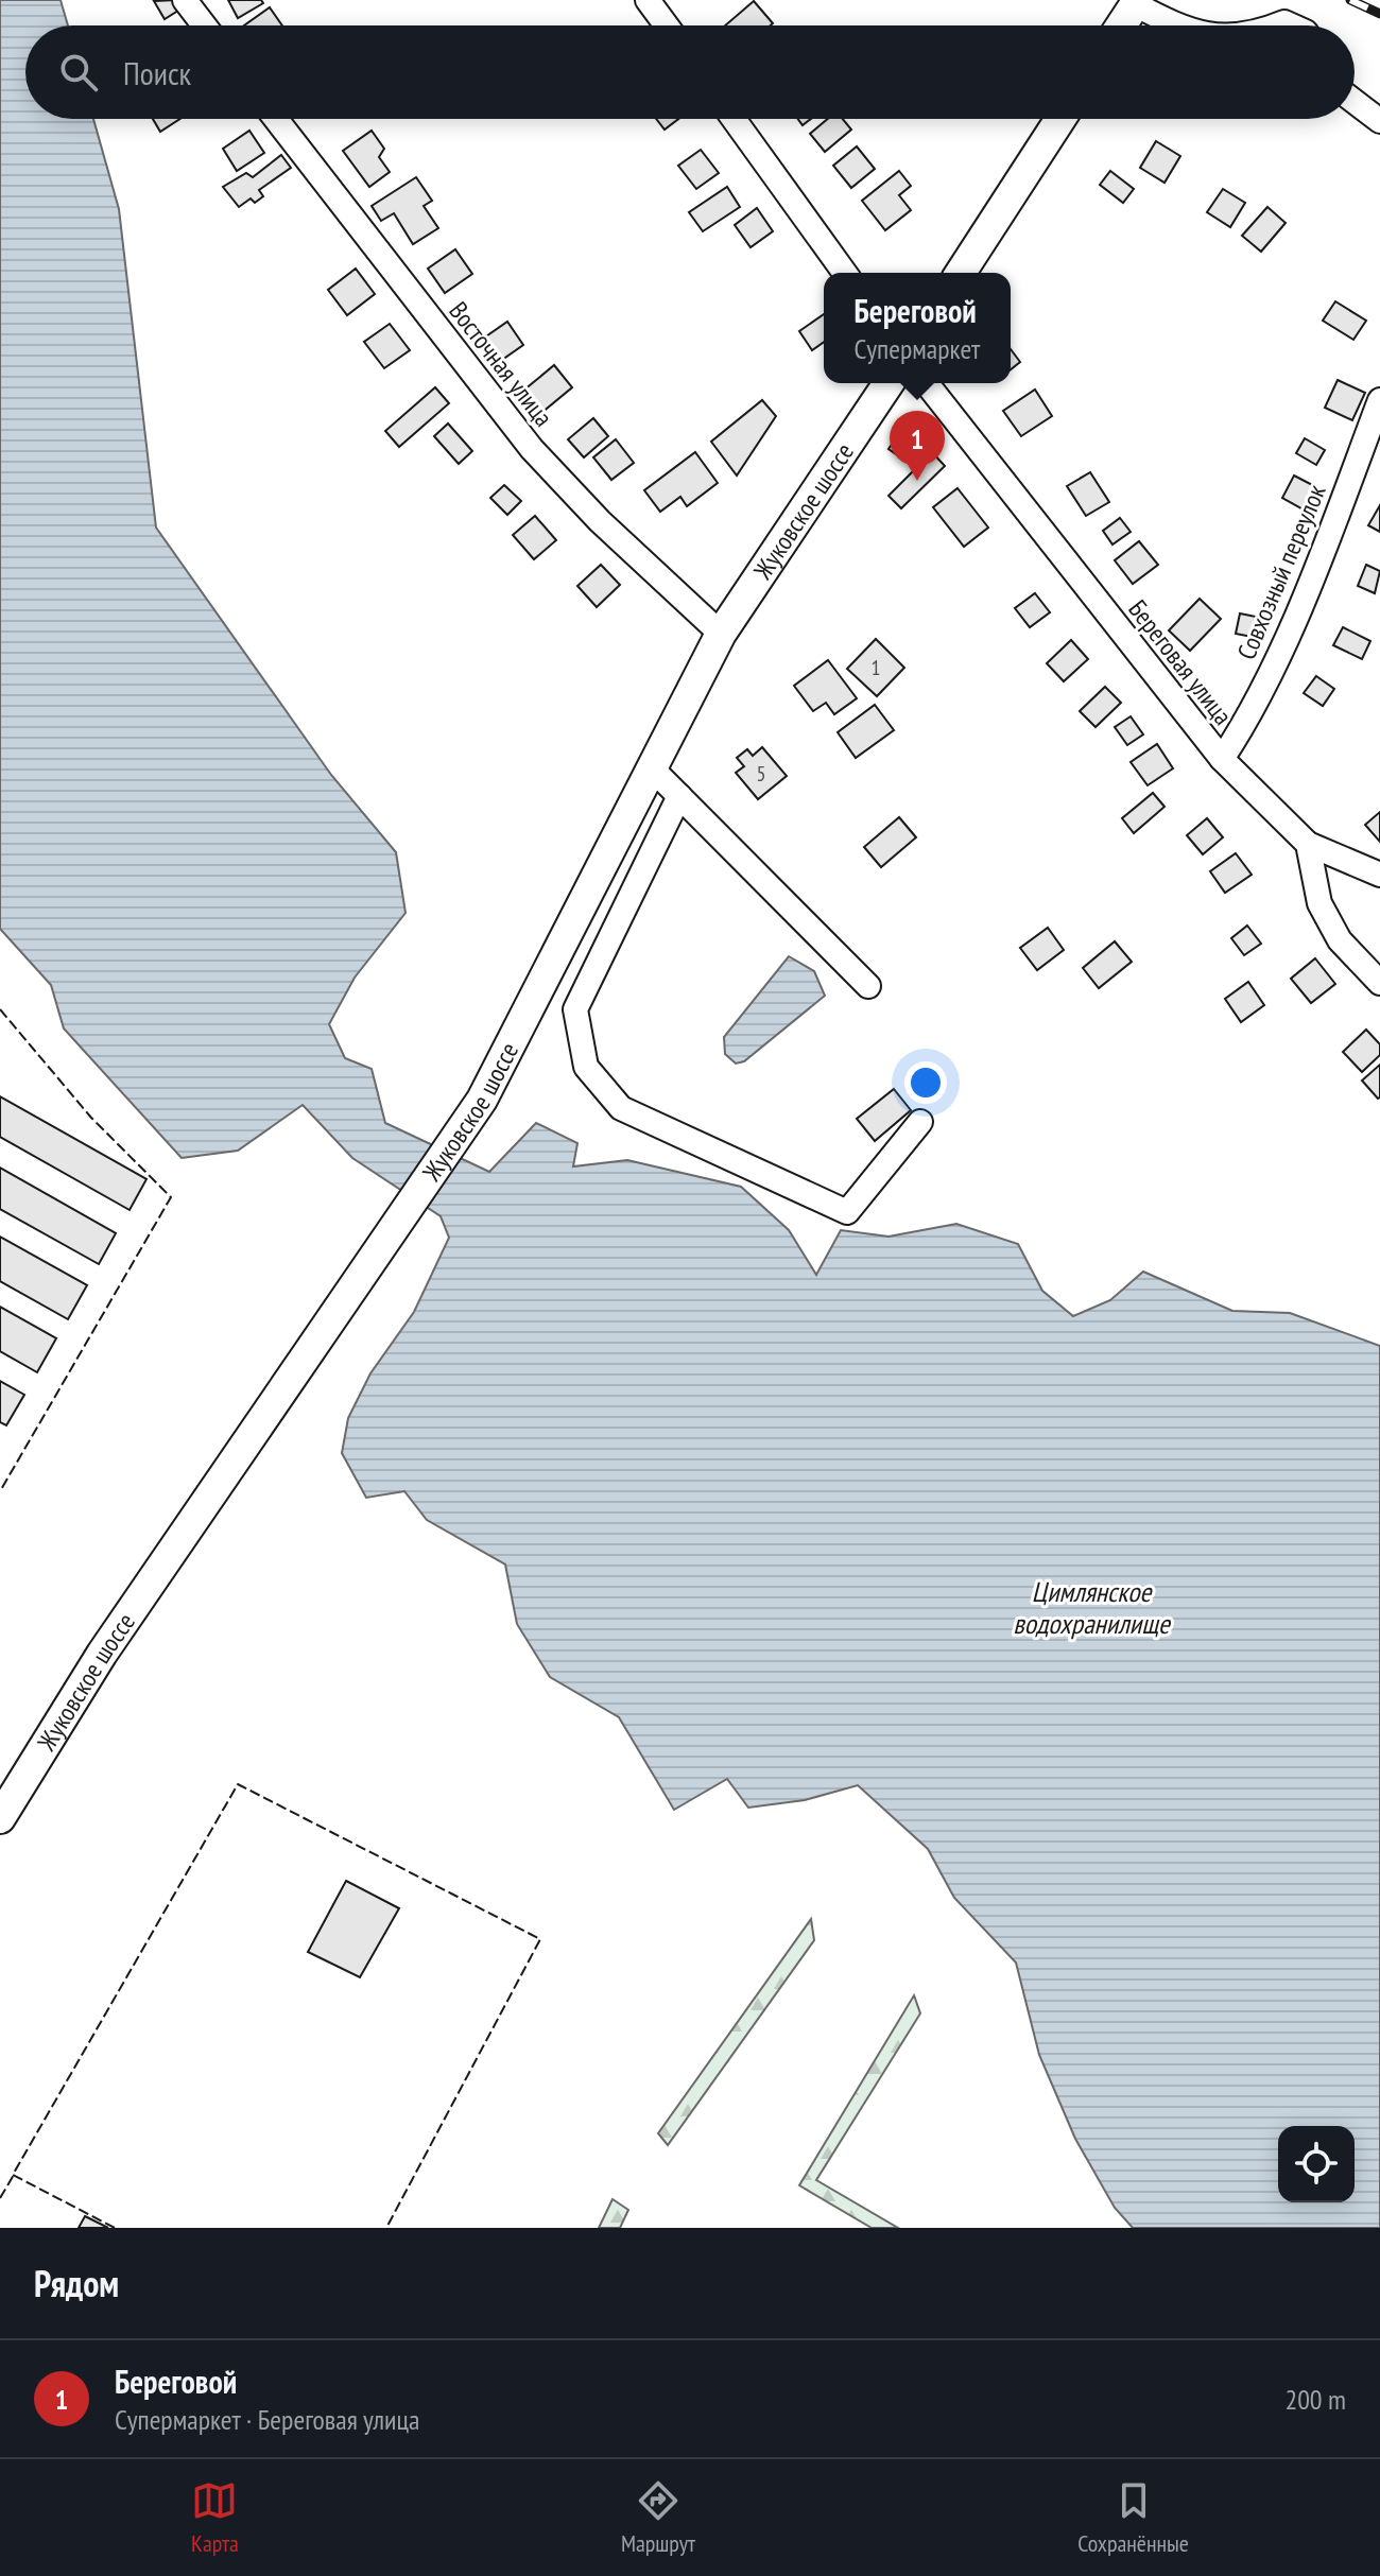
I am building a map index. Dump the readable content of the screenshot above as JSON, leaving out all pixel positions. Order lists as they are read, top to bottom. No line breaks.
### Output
{"streets":{"main road":["Жуковское шоссе"],"street":["Восточная улица","Совхозный переулок","Береговая улица"]},"crossings":[["Восточная улица","Жуковское шоссе"],["Совхозный переулок","Береговая улица"]],"water":["Цимлянское водохранилище"],"house_numbers":["1","5"],"page":{"search":"Поиск","popup":["Береговой","Супермаркет"],"pins":"1","heading":"Рядом","list":[{"mark":"1","name":"Береговой","note":"Супермаркет · Береговая улица","value":"200 m"}],"nav":["Карта","Маршрут","Сохранённые"]}}
